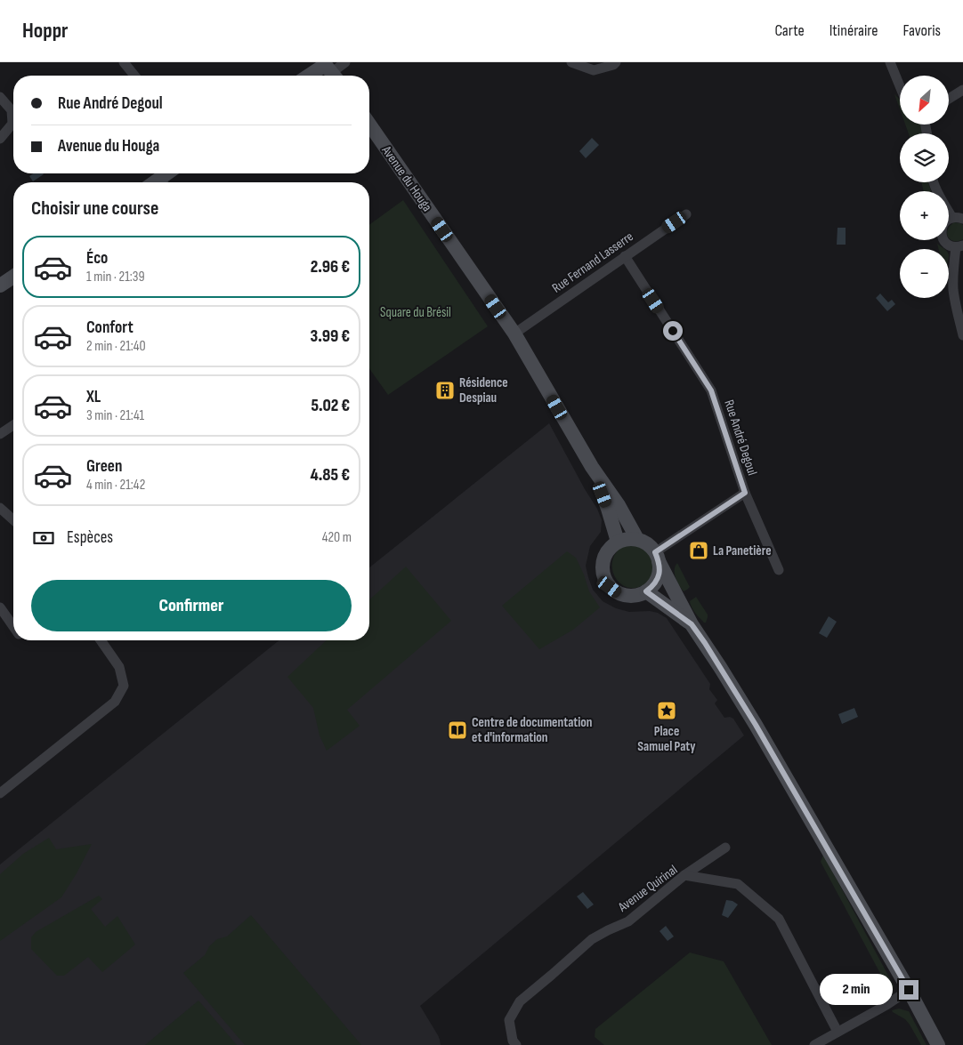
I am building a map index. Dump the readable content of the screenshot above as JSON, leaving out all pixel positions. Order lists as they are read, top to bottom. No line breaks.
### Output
{"streets":{"main road":["Avenue du Houga"],"street":["Rue Fernand Lasserre","Rue André Degoul","Avenue Quirinal"]},"crossings":[["Avenue du Houga","Rue Fernand Lasserre"],["Rue Fernand Lasserre","Rue André Degoul"]],"parks":["Square du Brésil"],"places":{"building":["Résidence Despiau"],"shop":["La Panetière"],"place":["Place Samuel Paty"],"library":["Centre de documentation et d'information"]},"north":"bottom left","page":{"header":"Hoppr","nav":["Carte","Itinéraire","Favoris"],"map_buttons":["+","−"],"banner":["Rue André Degoul","Avenue du Houga"],"heading":"Choisir une course","list":[{"name":"Éco","note":"1 min · 21:39","value":"2.96 €"},{"name":"Confort","note":"2 min · 21:40","value":"3.99 €"},{"name":"XL","note":"3 min · 21:41","value":"5.02 €"},{"name":"Green","note":"4 min · 21:42","value":"4.85 €"}],"pay":["Espèces","420 m"],"buttons":"Confirmer","bubble":"2 min"}}
